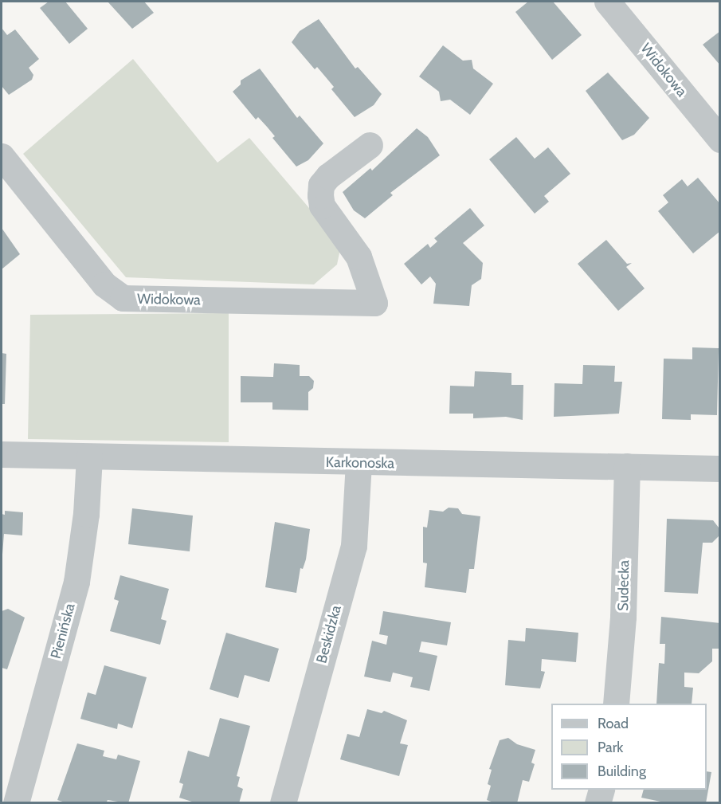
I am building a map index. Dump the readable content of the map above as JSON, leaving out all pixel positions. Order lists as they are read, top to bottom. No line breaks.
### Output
{"streets":{"street":["Widokowa","Karkonoska","Sudecka","Pienińska","Beskidzka"]},"crossings":[["Karkonoska","Sudecka"],["Karkonoska","Pienińska"],["Karkonoska","Beskidzka"]],"legend":["Road","Park","Building"]}
